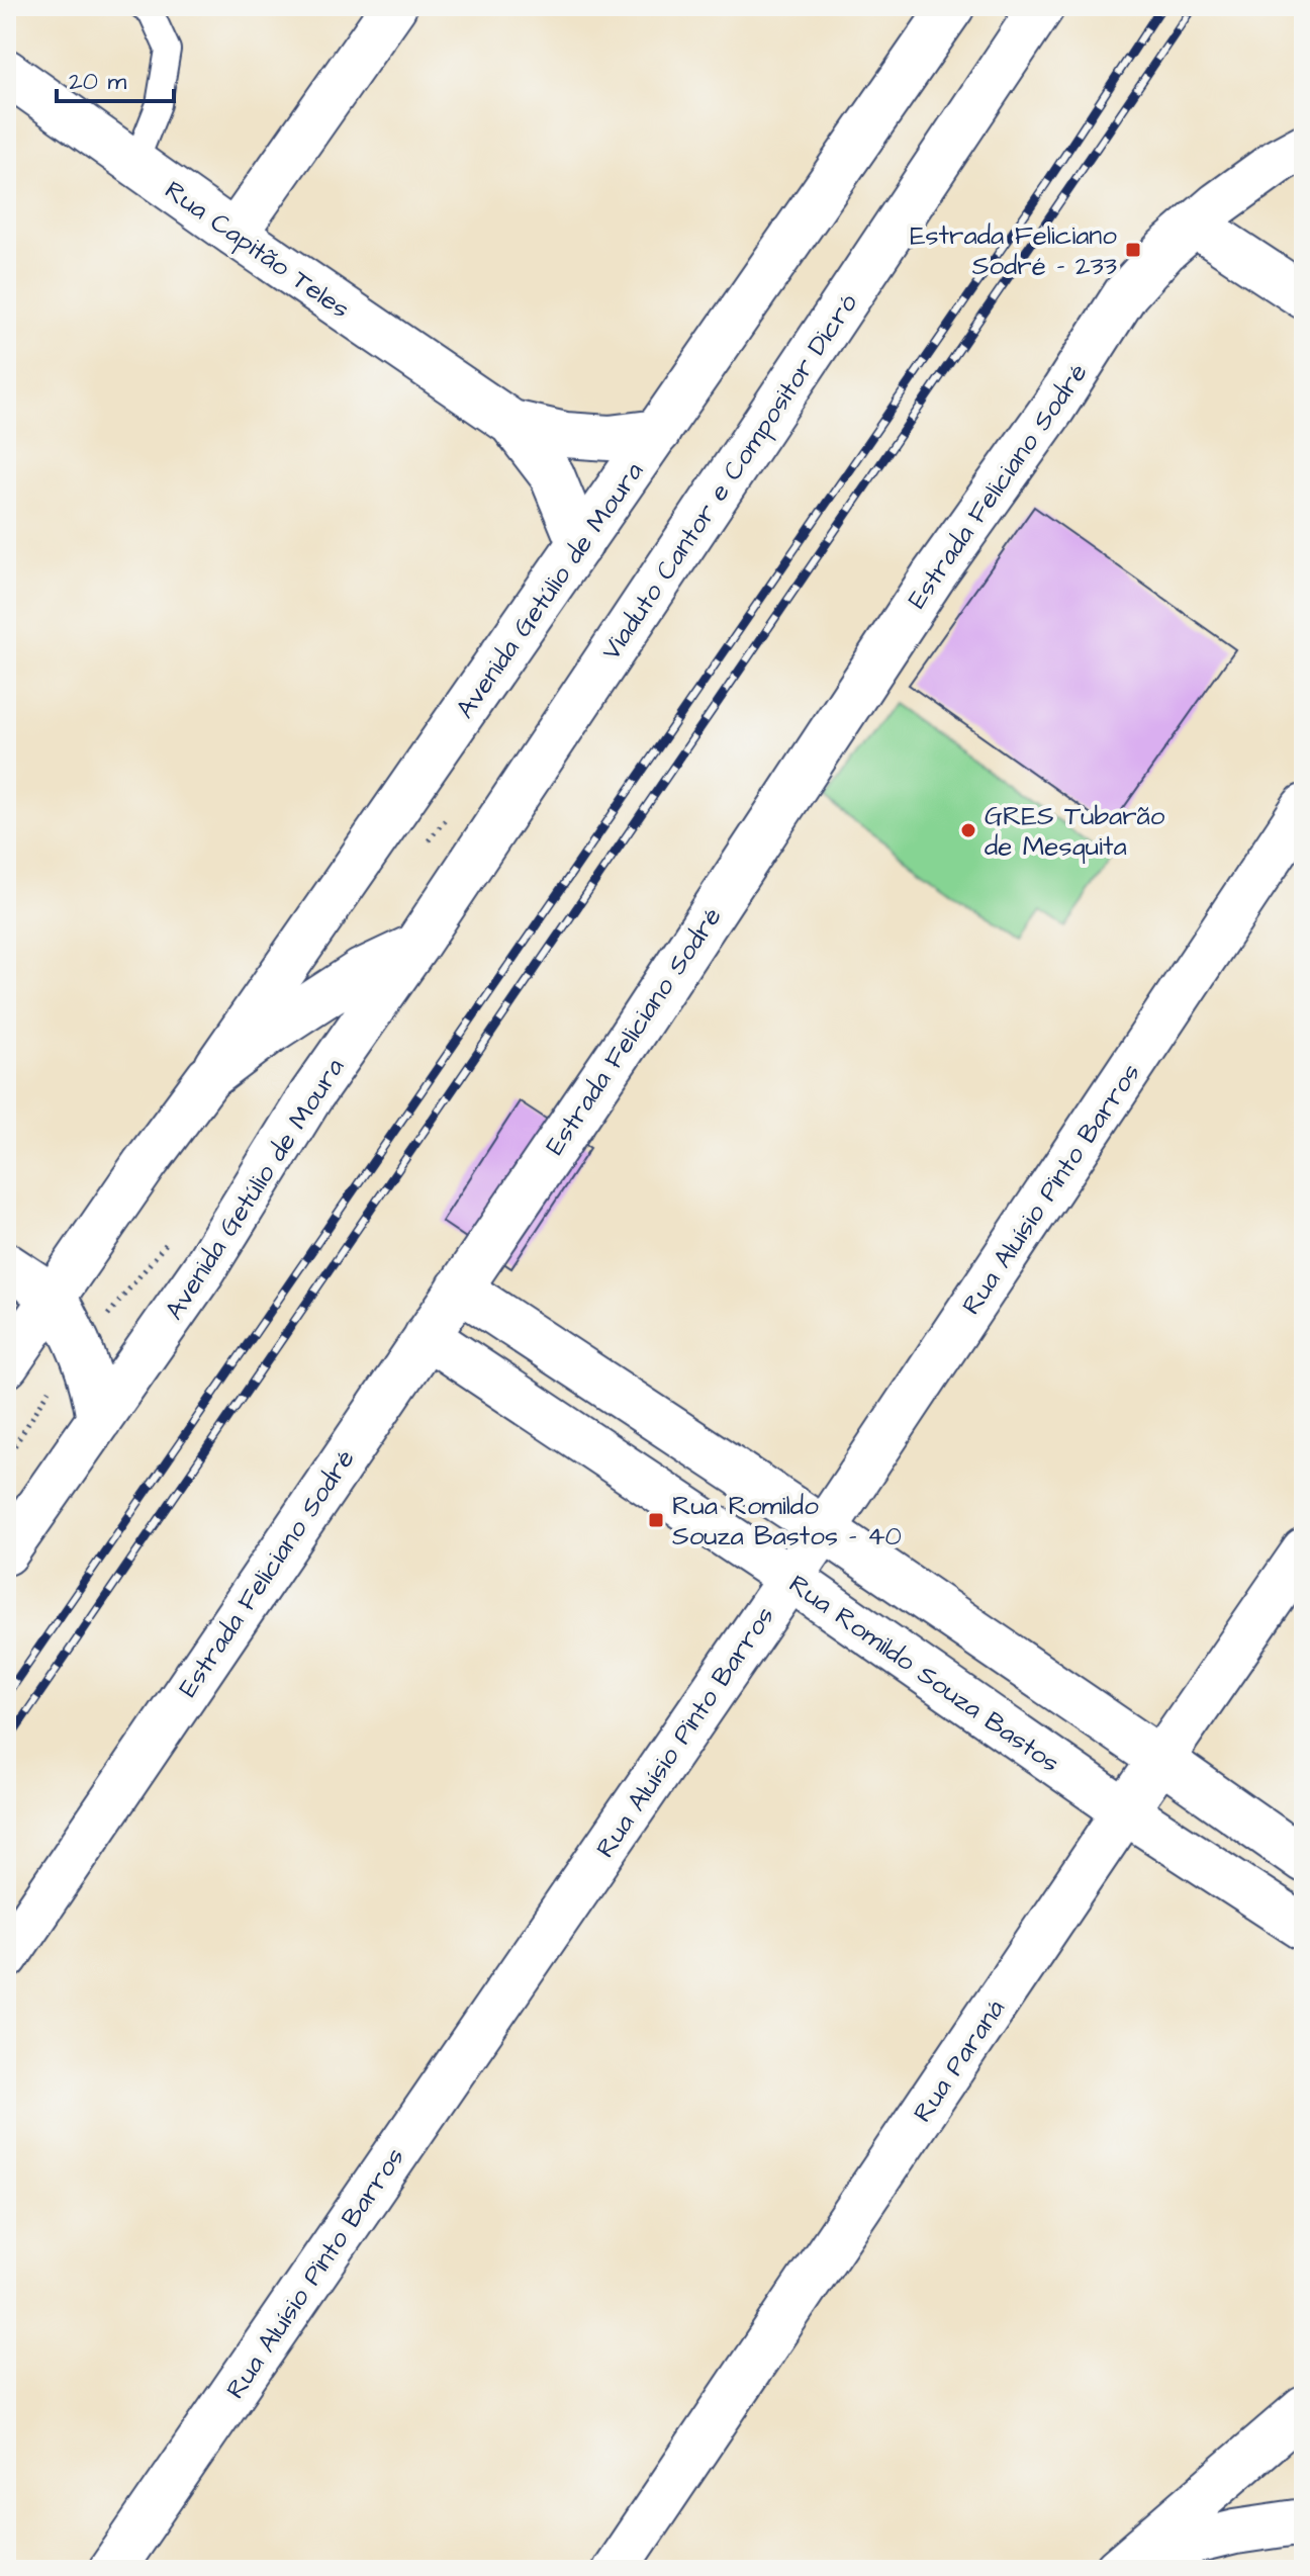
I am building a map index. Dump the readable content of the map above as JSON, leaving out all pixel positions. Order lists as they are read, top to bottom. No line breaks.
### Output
{"streets":{"main road":["Rua Capitão Teles","Viaduto Cantor e Compositor Dicró","Estrada Feliciano Sodré","Avenida Getúlio de Moura","Rua Aluísio Pinto Barros","Rua Romildo Souza Bastos","Rua Paraná"]},"crossings":[["Rua Capitão Teles","Avenida Getúlio de Moura"],["Viaduto Cantor e Compositor Dicró","Avenida Getúlio de Moura"],["Estrada Feliciano Sodré","Rua Romildo Souza Bastos"],["Rua Aluísio Pinto Barros","Rua Romildo Souza Bastos"],["Rua Romildo Souza Bastos","Rua Paraná"]],"places":{"transit":["Estrada Feliciano Sodré - 233","Rua Romildo Souza Bastos - 40"],"other":["GRES Tubarão de Mesquita"]},"scale_bar":"20 m"}
